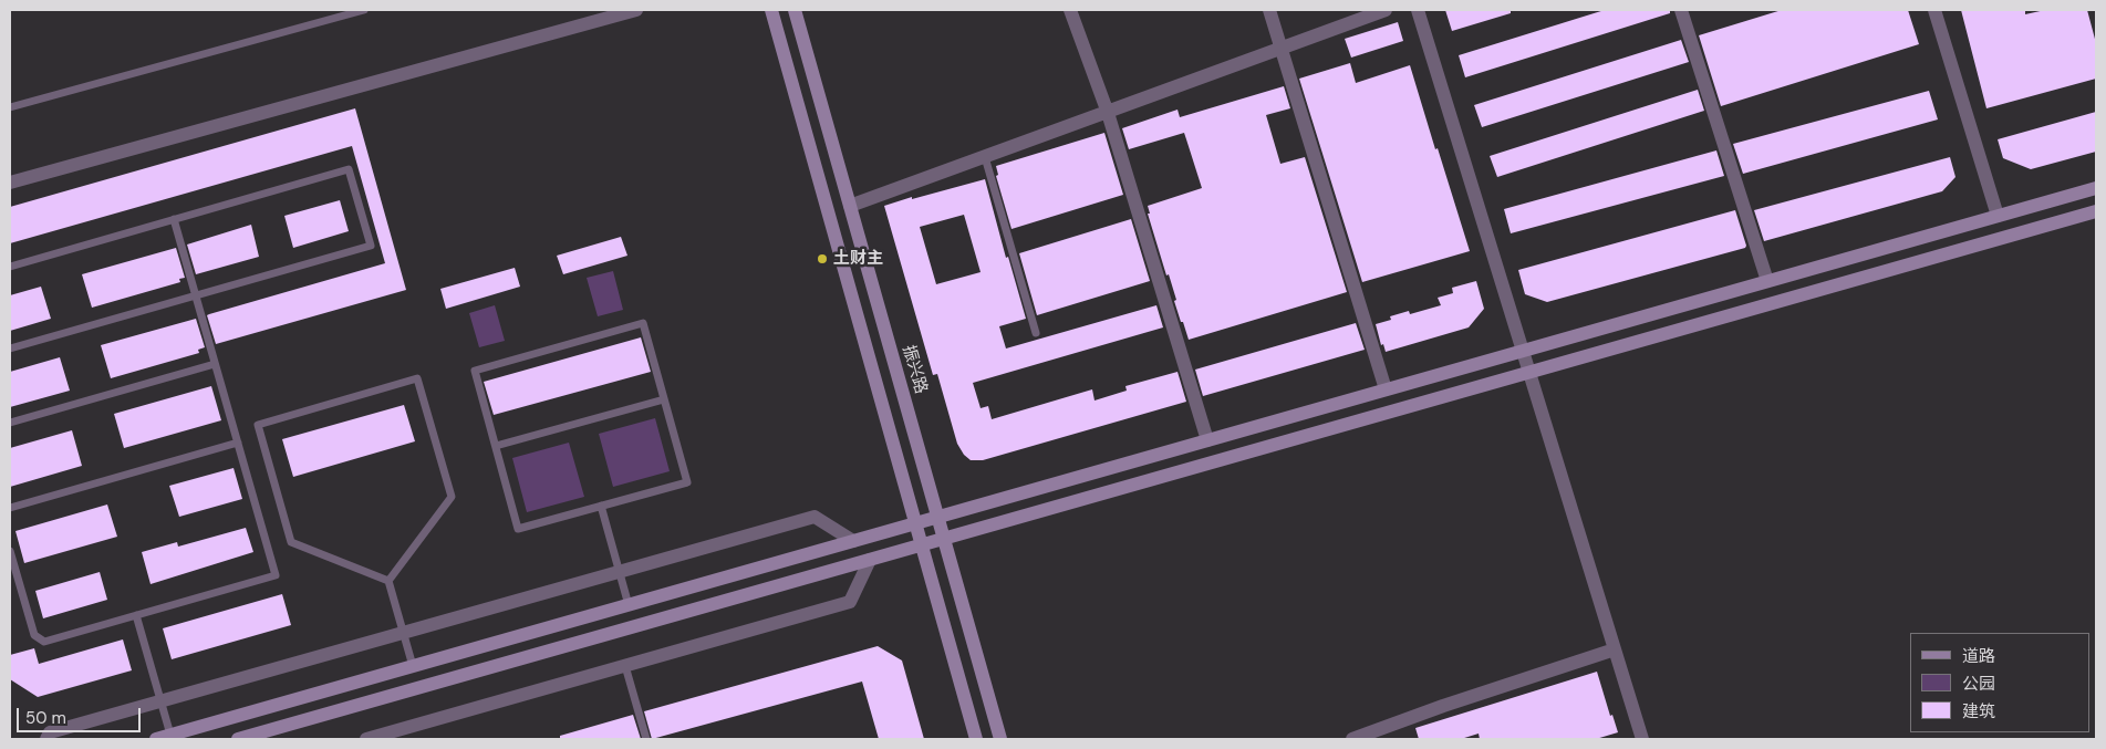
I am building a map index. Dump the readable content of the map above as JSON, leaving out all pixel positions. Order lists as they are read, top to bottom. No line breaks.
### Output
{"streets":{"main road":["振兴路"]},"places":["土财主"],"legend":["道路","公园","建筑"],"scale_bar":"50 m"}
